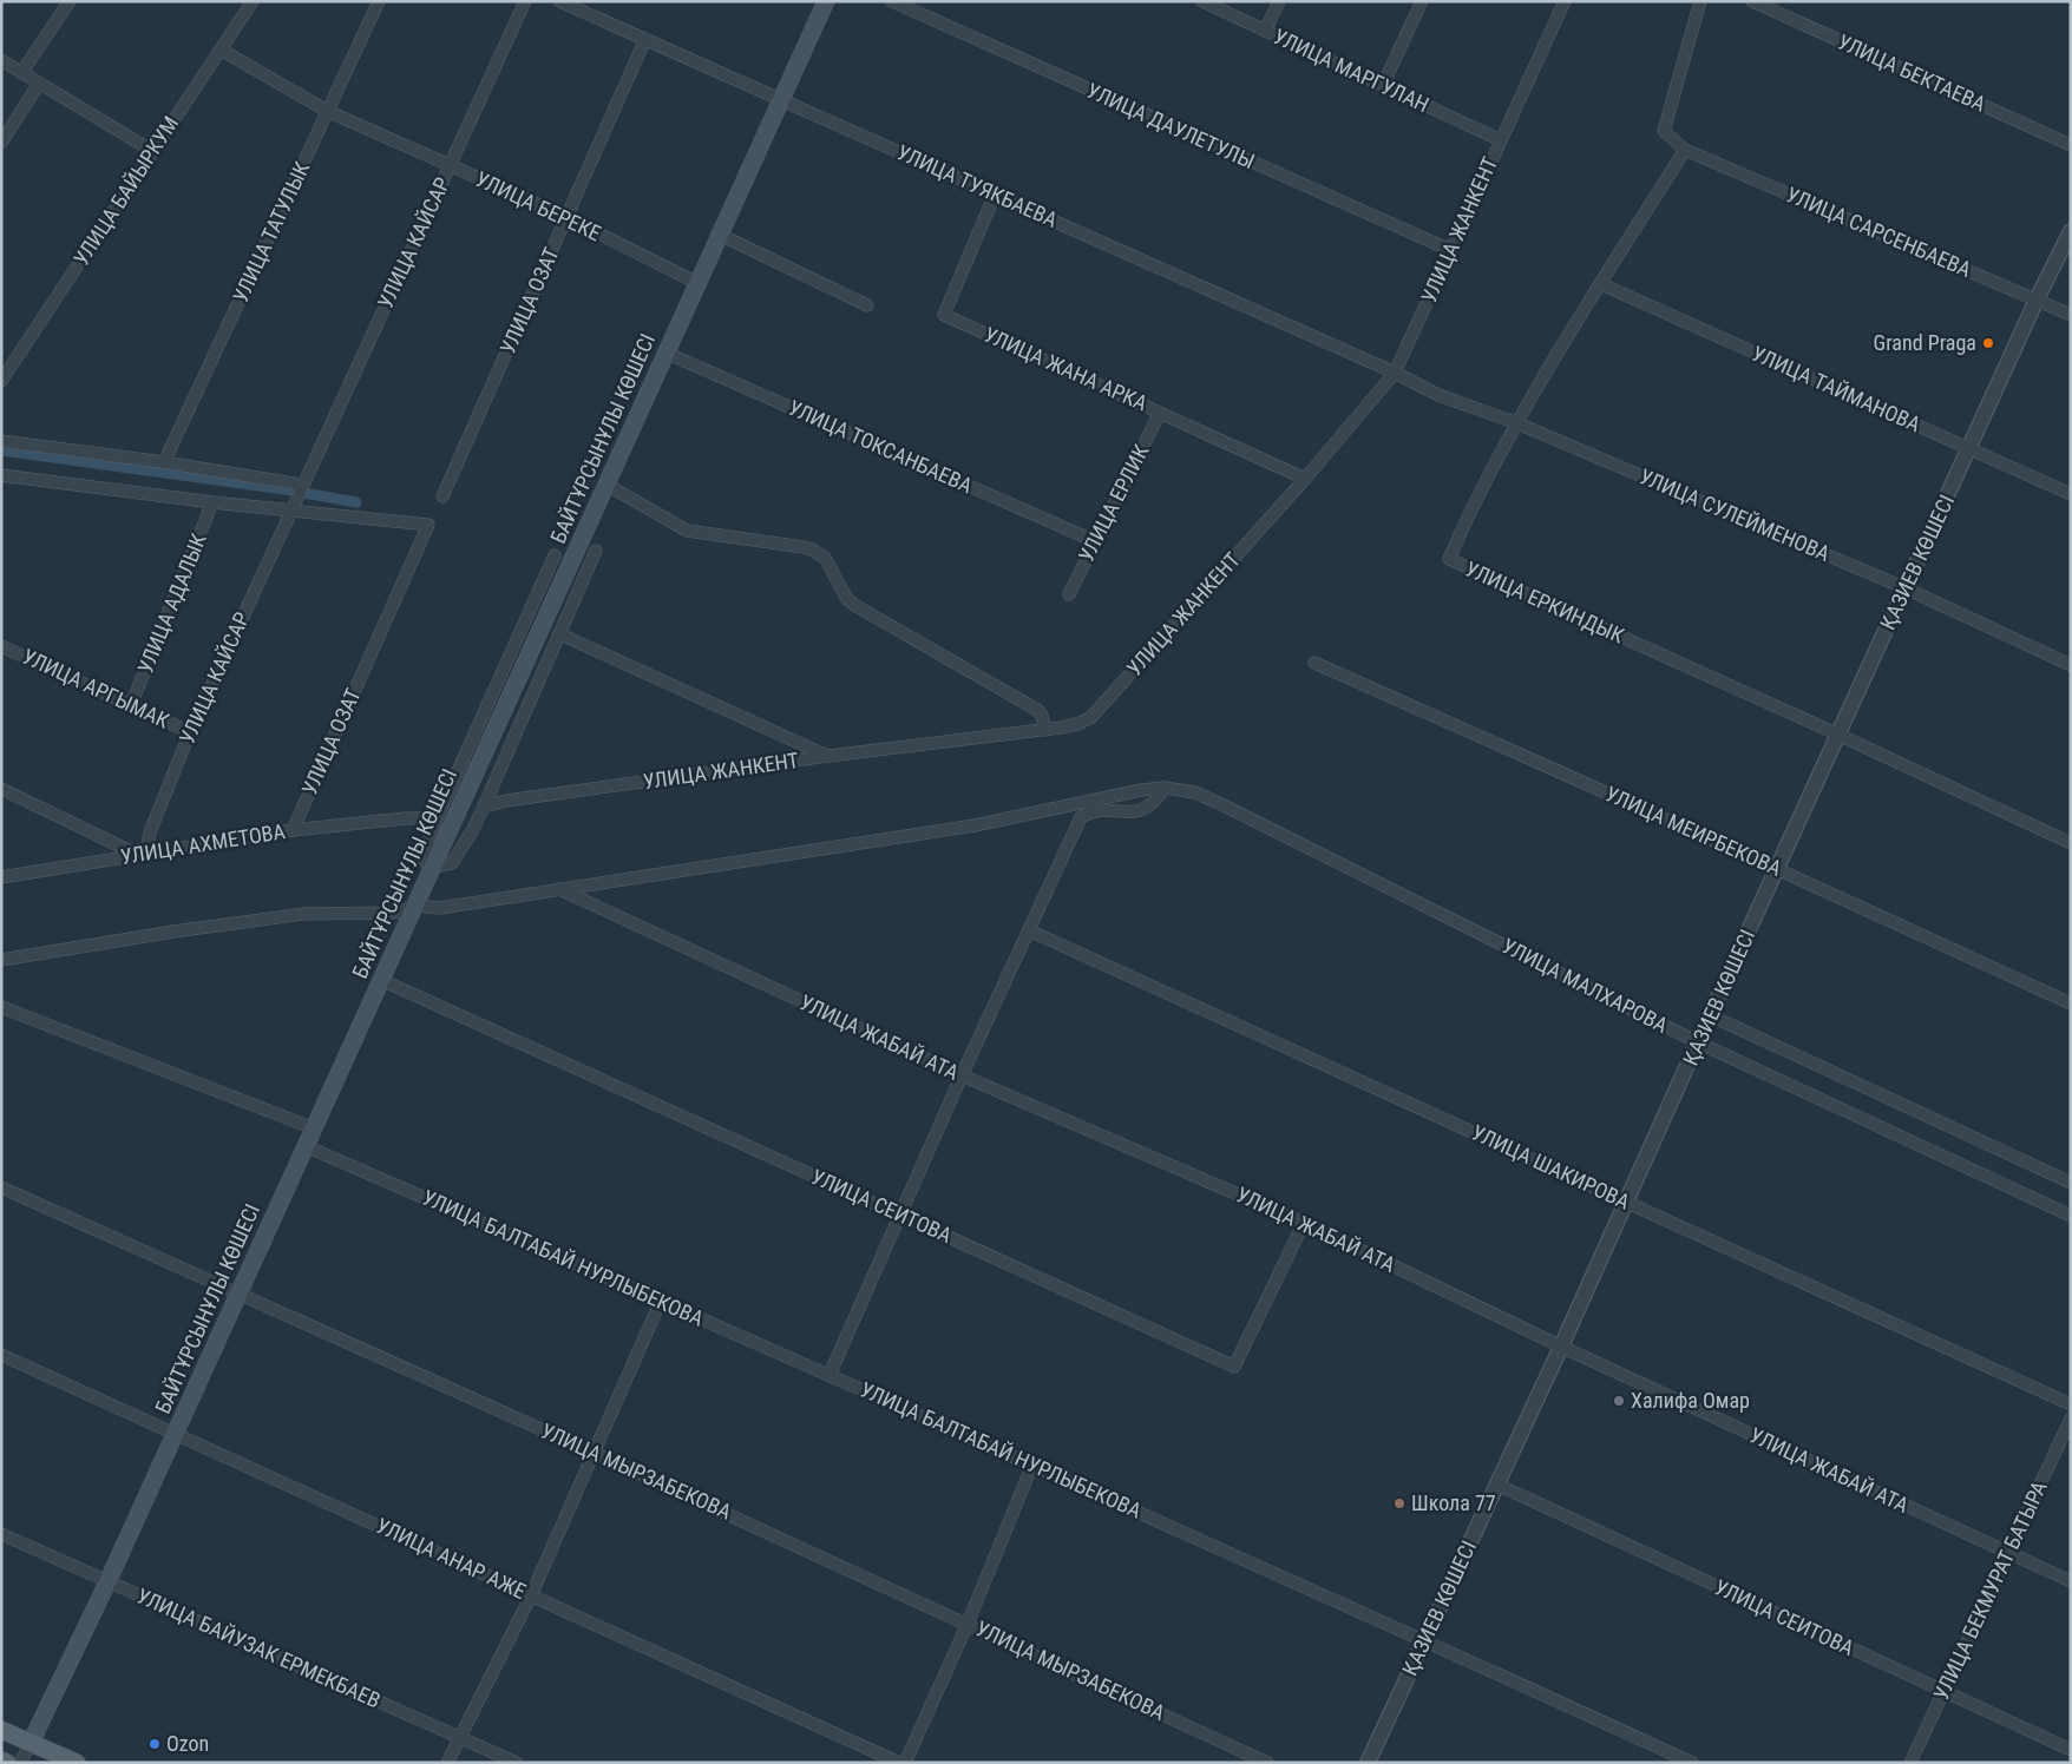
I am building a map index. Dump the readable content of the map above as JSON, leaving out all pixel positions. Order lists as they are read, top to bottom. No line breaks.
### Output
{"streets":{"main road":["БАЙТҰРСЫНҰЛЫ КӨШЕСІ"],"street":["УЛИЦА МАРГУЛАН","УЛИЦА БЕКТАЕВА","УЛИЦА ДАУЛЕТУЛЫ","УЛИЦА ТУЯКБАЕВА","УЛИЦА БАЙЫРКУМ","УЛИЦА БЕРЕКЕ","УЛИЦА ЖАНКЕНТ","УЛИЦА ТАТУЛЫК","УЛИЦА САРСЕНБАЕВА","УЛИЦА КАЙСАР","УЛИЦА ОЗАТ","УЛИЦА ЖАНА АРКА","УЛИЦА ТАЙМАНОВА","УЛИЦА ТОКСАНБАЕВА","УЛИЦА ЕРЛИК","УЛИЦА СУЛЕЙМЕНОВА","ҚАЗИЕВ КӨШЕСІ","УЛИЦА ЕРКИНДЫК","УЛИЦА АДАЛЫК","УЛИЦА АРГЫМАК","УЛИЦА МЕИРБЕКОВА","УЛИЦА АХМЕТОВА","УЛИЦА МАЛХАРОВА","УЛИЦА ЖАБАЙ АТА","УЛИЦА ШАКИРОВА","УЛИЦА СЕИТОВА","УЛИЦА БАЛТАБАЙ НУРЛЫБЕКОВА","УЛИЦА МЫРЗАБЕКОВА","УЛИЦА АНАР АЖЕ","УЛИЦА БЕКМУРАТ БАТЫРА","УЛИЦА БАЙУЗАК ЕРМЕКБАЕВ"]},"crossings":[["УЛИЦА МАРГУЛАН","УЛИЦА ЖАНКЕНТ"],["УЛИЦА ДАУЛЕТУЛЫ","УЛИЦА ЖАНКЕНТ"],["УЛИЦА ТУЯКБАЕВА","УЛИЦА ЖАНКЕНТ"],["УЛИЦА ТУЯКБАЕВА","УЛИЦА ОЗАТ"],["УЛИЦА ТУЯКБАЕВА","УЛИЦА ЖАНА АРКА"],["УЛИЦА ТУЯКБАЕВА","БАЙТҰРСЫНҰЛЫ КӨШЕСІ"],["УЛИЦА ТУЯКБАЕВА","УЛИЦА СУЛЕЙМЕНОВА"],["УЛИЦА БАЙЫРКУМ","УЛИЦА БЕРЕКЕ"],["УЛИЦА БЕРЕКЕ","УЛИЦА ТАТУЛЫК"],["УЛИЦА БЕРЕКЕ","УЛИЦА КАЙСАР"],["УЛИЦА БЕРЕКЕ","УЛИЦА ОЗАТ"],["УЛИЦА БЕРЕКЕ","БАЙТҰРСЫНҰЛЫ КӨШЕСІ"],["УЛИЦА ЖАНКЕНТ","УЛИЦА ЖАНА АРКА"],["УЛИЦА ЖАНКЕНТ","УЛИЦА СУЛЕЙМЕНОВА"],["УЛИЦА САРСЕНБАЕВА","ҚАЗИЕВ КӨШЕСІ"],["УЛИЦА САРСЕНБАЕВА","УЛИЦА ЕРКИНДЫК"],["УЛИЦА КАЙСАР","УЛИЦА ОЗАТ"],["УЛИЦА КАЙСАР","УЛИЦА АРГЫМАК"],["УЛИЦА КАЙСАР","УЛИЦА АХМЕТОВА"],["УЛИЦА ОЗАТ","УЛИЦА АХМЕТОВА"],["УЛИЦА ЖАНА АРКА","УЛИЦА ЕРЛИК"],["УЛИЦА ТАЙМАНОВА","ҚАЗИЕВ КӨШЕСІ"],["УЛИЦА ТАЙМАНОВА","УЛИЦА ЕРКИНДЫК"],["БАЙТҰРСЫНҰЛЫ КӨШЕСІ","УЛИЦА ТОКСАНБАЕВА"],["БАЙТҰРСЫНҰЛЫ КӨШЕСІ","УЛИЦА МАЛХАРОВА"],["БАЙТҰРСЫНҰЛЫ КӨШЕСІ","УЛИЦА СЕИТОВА"],["БАЙТҰРСЫНҰЛЫ КӨШЕСІ","УЛИЦА БАЛТАБАЙ НУРЛЫБЕКОВА"],["БАЙТҰРСЫНҰЛЫ КӨШЕСІ","УЛИЦА МЫРЗАБЕКОВА"],["БАЙТҰРСЫНҰЛЫ КӨШЕСІ","УЛИЦА АНАР АЖЕ"],["БАЙТҰРСЫНҰЛЫ КӨШЕСІ","УЛИЦА БАЙУЗАК ЕРМЕКБАЕВ"],["УЛИЦА ТОКСАНБАЕВА","УЛИЦА ЕРЛИК"],["УЛИЦА СУЛЕЙМЕНОВА","ҚАЗИЕВ КӨШЕСІ"],["УЛИЦА СУЛЕЙМЕНОВА","УЛИЦА ЕРКИНДЫК"],["ҚАЗИЕВ КӨШЕСІ","УЛИЦА ЕРКИНДЫК"],["ҚАЗИЕВ КӨШЕСІ","УЛИЦА МЕИРБЕКОВА"],["ҚАЗИЕВ КӨШЕСІ","УЛИЦА МАЛХАРОВА"],["ҚАЗИЕВ КӨШЕСІ","УЛИЦА ЖАБАЙ АТА"],["ҚАЗИЕВ КӨШЕСІ","УЛИЦА ШАКИРОВА"],["ҚАЗИЕВ КӨШЕСІ","УЛИЦА СЕИТОВА"],["ҚАЗИЕВ КӨШЕСІ","УЛИЦА БАЛТАБАЙ НУРЛЫБЕКОВА"],["УЛИЦА АДАЛЫК","УЛИЦА АРГЫМАК"],["УЛИЦА МАЛХАРОВА","УЛИЦА ЖАБАЙ АТА"],["УЛИЦА ЖАБАЙ АТА","УЛИЦА СЕИТОВА"],["УЛИЦА ЖАБАЙ АТА","УЛИЦА БЕКМУРАТ БАТЫРА"],["УЛИЦА СЕИТОВА","УЛИЦА БЕКМУРАТ БАТЫРА"]],"places":["Grand Praga","Халифа Омар","Школа 77","Ozon"]}
